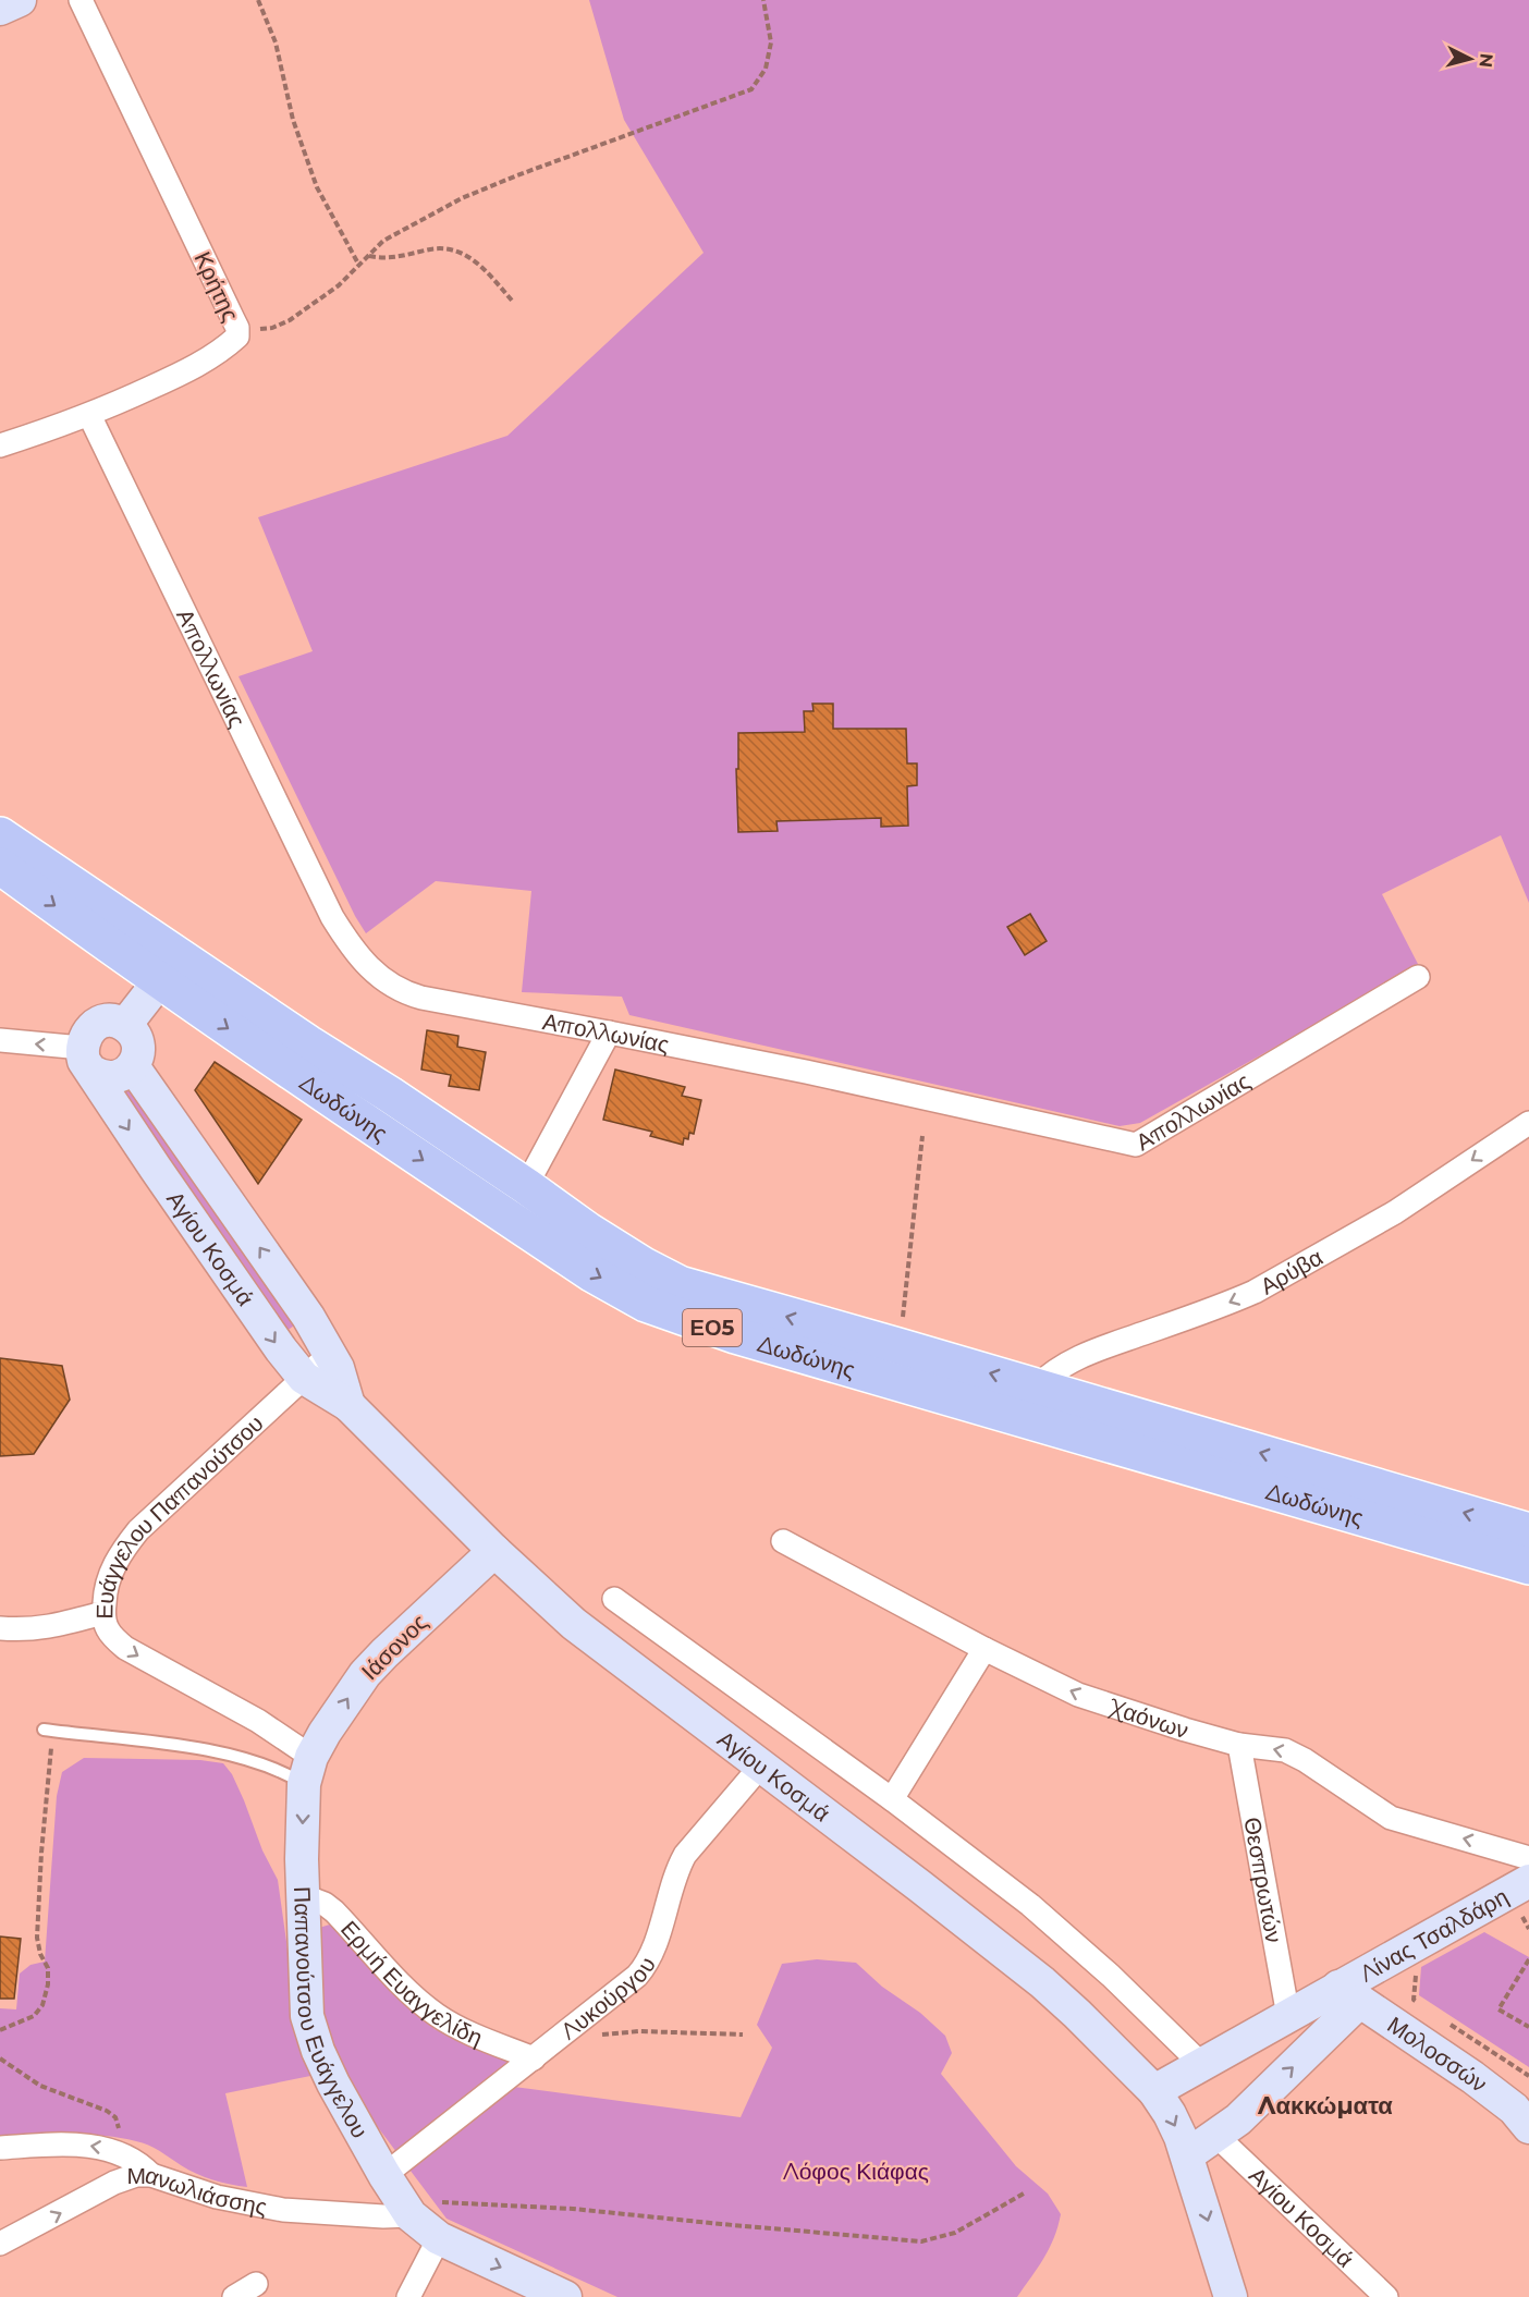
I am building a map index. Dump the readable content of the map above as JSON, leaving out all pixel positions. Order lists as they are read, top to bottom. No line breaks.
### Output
{"streets":{"main road":["Δωδώνης","ΕΟ5"],"street":["Κρήτης","Απολλωνίας","Αγίου Κοσμά","Αρύβα","Ευάγγελου Παπανούτσου","Ιάσονος","Χαόνων","Θεσπρωτών","Λίνας Τσαλδάρη","Ερμή Ευαγγελίδη","Λυκούργου","Παπανούτσου Ευάγγελου","Μολοσσών","Μανωλιάσσης"]},"crossings":[["Κρήτης","Απολλωνίας"],["Δωδώνης","Αρύβα"],["Αγίου Κοσμά","Ευάγγελου Παπανούτσου"],["Αγίου Κοσμά","Ιάσονος"],["Αγίου Κοσμά","Λυκούργου"],["Ευάγγελου Παπανούτσου","Ιάσονος"],["Ευάγγελου Παπανούτσου","Παπανούτσου Ευάγγελου"],["Ιάσονος","Παπανούτσου Ευάγγελου"],["Χαόνων","Θεσπρωτών"],["Λίνας Τσαλδάρη","Μολοσσών"],["Ερμή Ευαγγελίδη","Λυκούργου"],["Ερμή Ευαγγελίδη","Παπανούτσου Ευάγγελου"],["Λυκούργου","Παπανούτσου Ευάγγελου"],["Παπανούτσου Ευάγγελου","Μανωλιάσσης"]],"one_way":["Αρύβα","Ευάγγελου Παπανούτσου","Ιάσονος","Χαόνων","Μανωλιάσσης"],"districts":["Λακκώματα"],"parks":["Λόφος Κιάφας"],"north":"right"}
